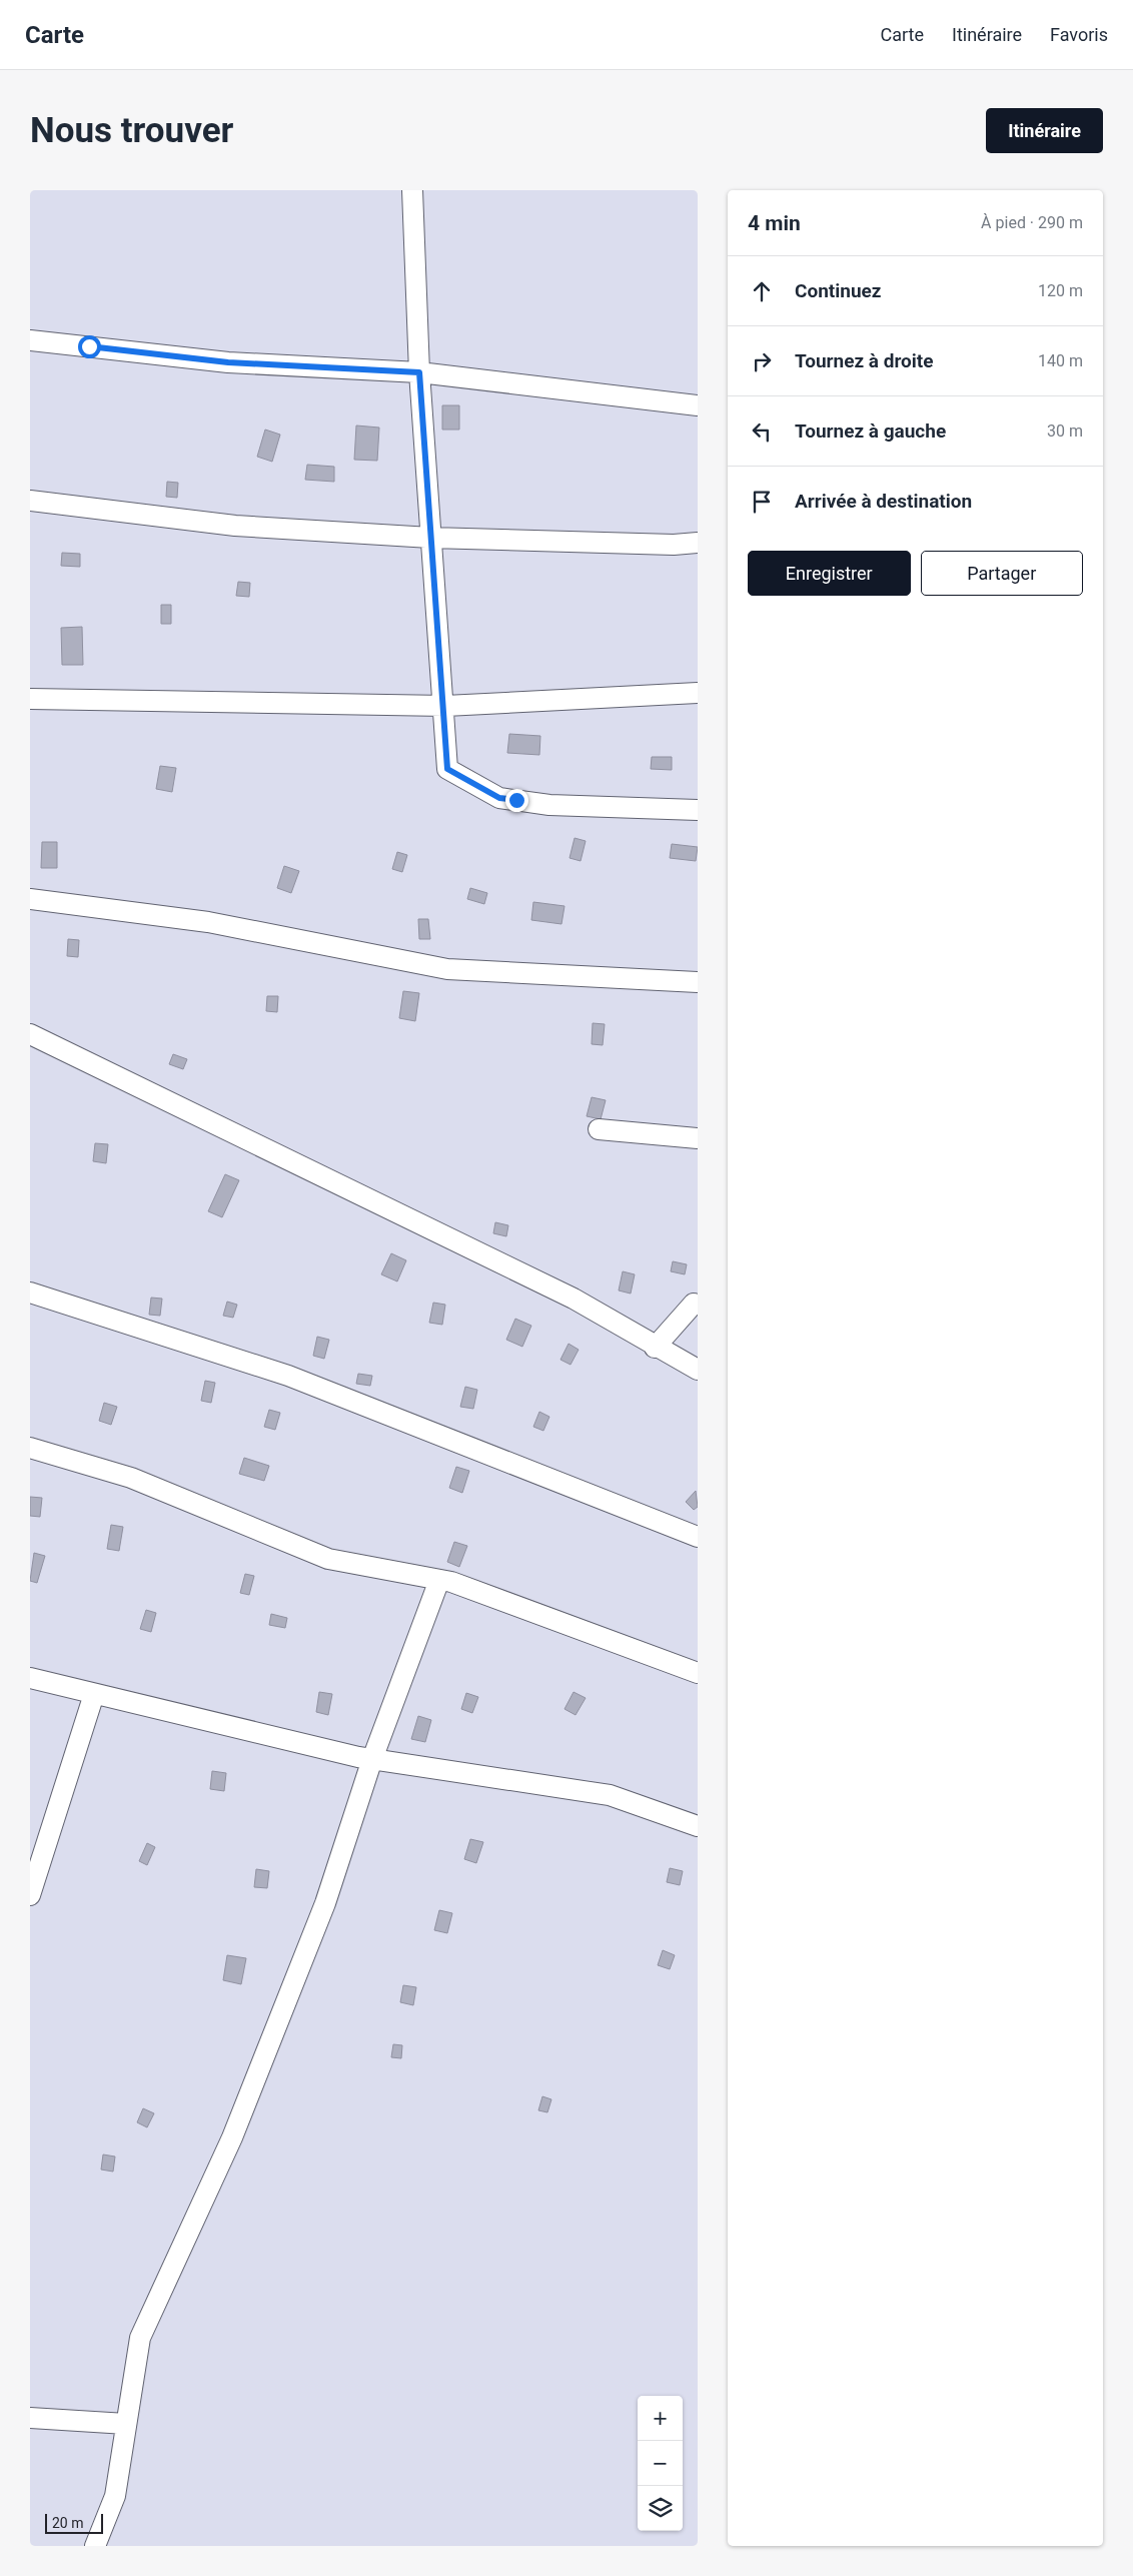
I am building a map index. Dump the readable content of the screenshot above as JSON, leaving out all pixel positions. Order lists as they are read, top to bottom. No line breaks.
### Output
{"scale_bar":"20 m","page":{"header":"Carte","nav":["Carte","Itinéraire","Favoris"],"buttons":["Itinéraire",["Enregistrer","Partager"]],"title":"Nous trouver","heading":["4 min","À pied · 290 m"],"list":[["Continuez","120 m"],["Tournez à droite","140 m"],["Tournez à gauche","30 m"],"Arrivée à destination"],"map_buttons":["+","−"],"scale":"20 m"}}
